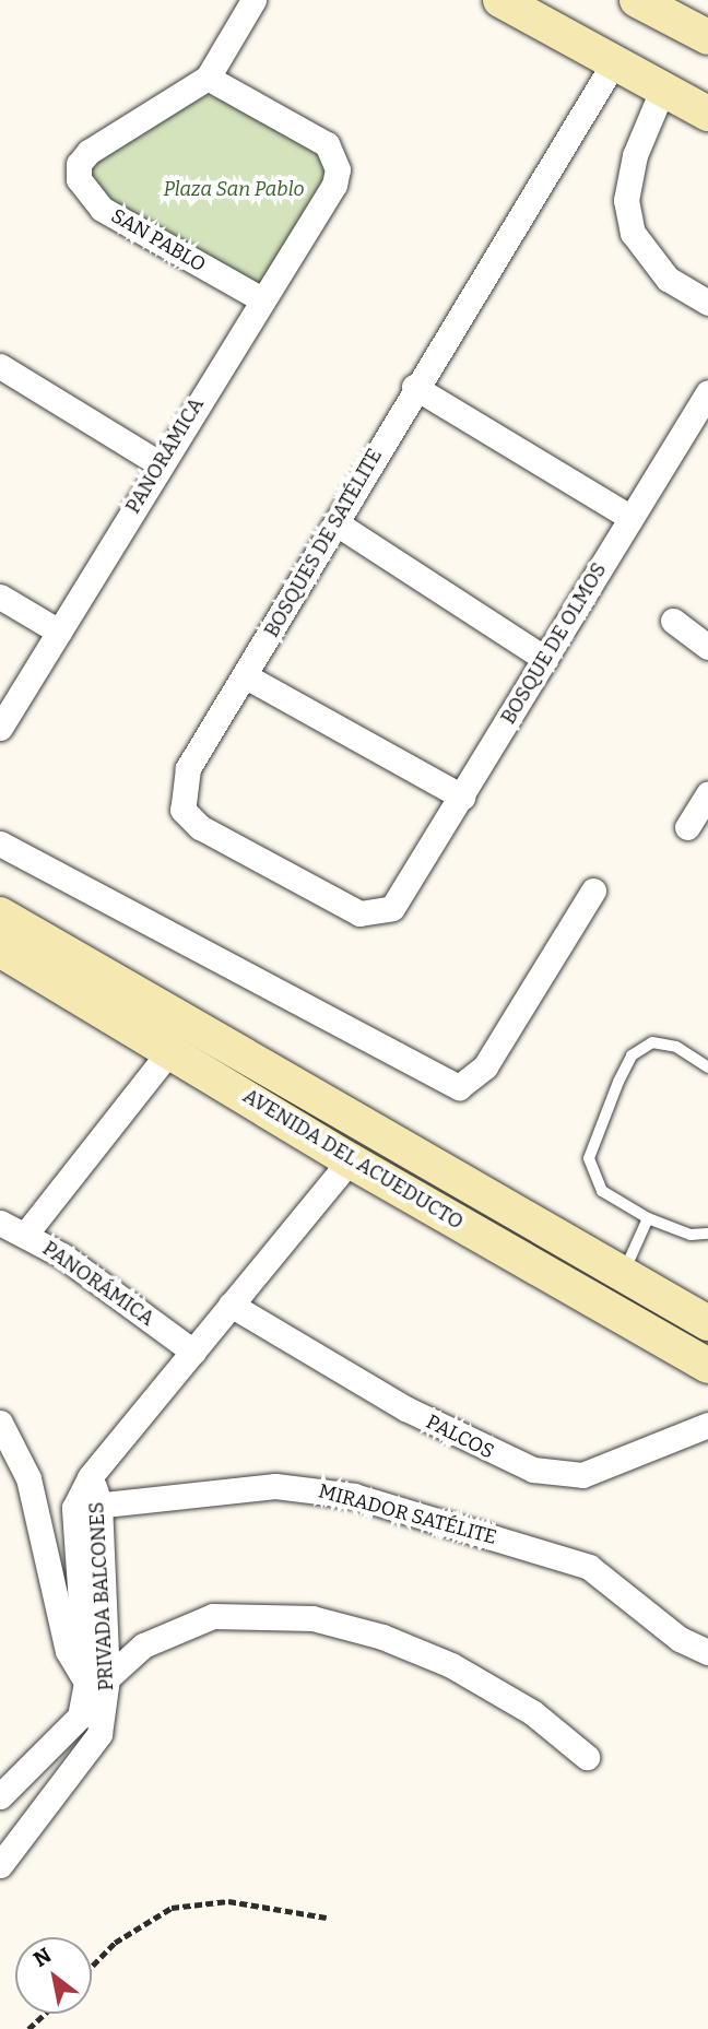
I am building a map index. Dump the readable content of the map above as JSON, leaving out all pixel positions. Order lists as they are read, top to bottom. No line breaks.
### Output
{"streets":{"street":["SAN PABLO","PANORÁMICA","BOSQUES DE SATÉLITE","BOSQUE DE OLMOS","AVENIDA DEL ACUEDUCTO","PALCOS","MIRADOR SATÉLITE","PRIVADA BALCONES"]},"crossings":[["SAN PABLO","PANORÁMICA"],["PANORÁMICA","PRIVADA BALCONES"],["BOSQUES DE SATÉLITE","BOSQUE DE OLMOS"],["AVENIDA DEL ACUEDUCTO","PRIVADA BALCONES"],["PALCOS","PRIVADA BALCONES"],["MIRADOR SATÉLITE","PRIVADA BALCONES"]],"parks":["Plaza San Pablo"],"north":"top left"}
